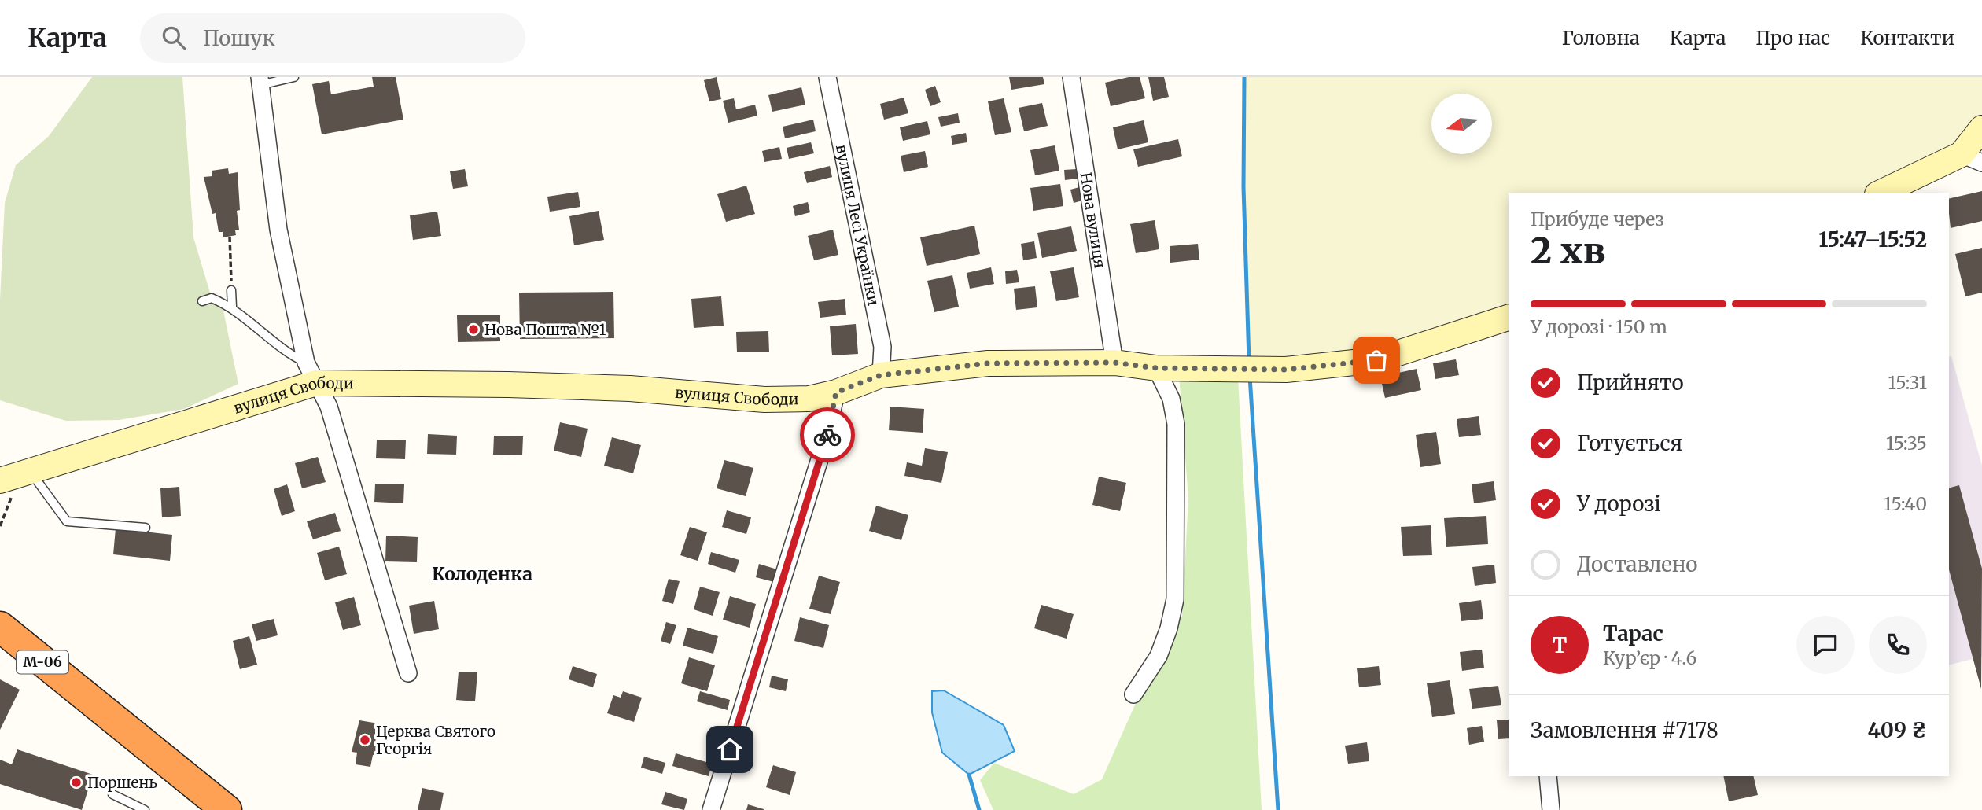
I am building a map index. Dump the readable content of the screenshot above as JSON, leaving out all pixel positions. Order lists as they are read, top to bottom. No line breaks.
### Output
{"streets":{"highway":["М-06"],"main road":["вулиця Свободи"],"street":["Нова вулиця","вулиця Лесі Українки"]},"crossings":[["Нова вулиця","вулиця Свободи"],["вулиця Лесі Українки","вулиця Свободи"]],"districts":["Колоденка"],"places":["Нова Пошта №1","Церква Святого Георгія","Поршень"],"north":"left","page":{"header":"Карта","search":"Пошук","nav":["Головна","Карта","Про нас","Контакти"],"heading":["2 хв","Прибуде через","15:47–15:52"],"panel":["Тарас","Кур’єр · 4.6","Замовлення #7178","409 ₴"],"bar":"У дорозі · 150 m","list":[["Прийнято","15:31"],["Готується","15:35"],["У дорозі","15:40"],"Доставлено"],"round":"Т"}}
